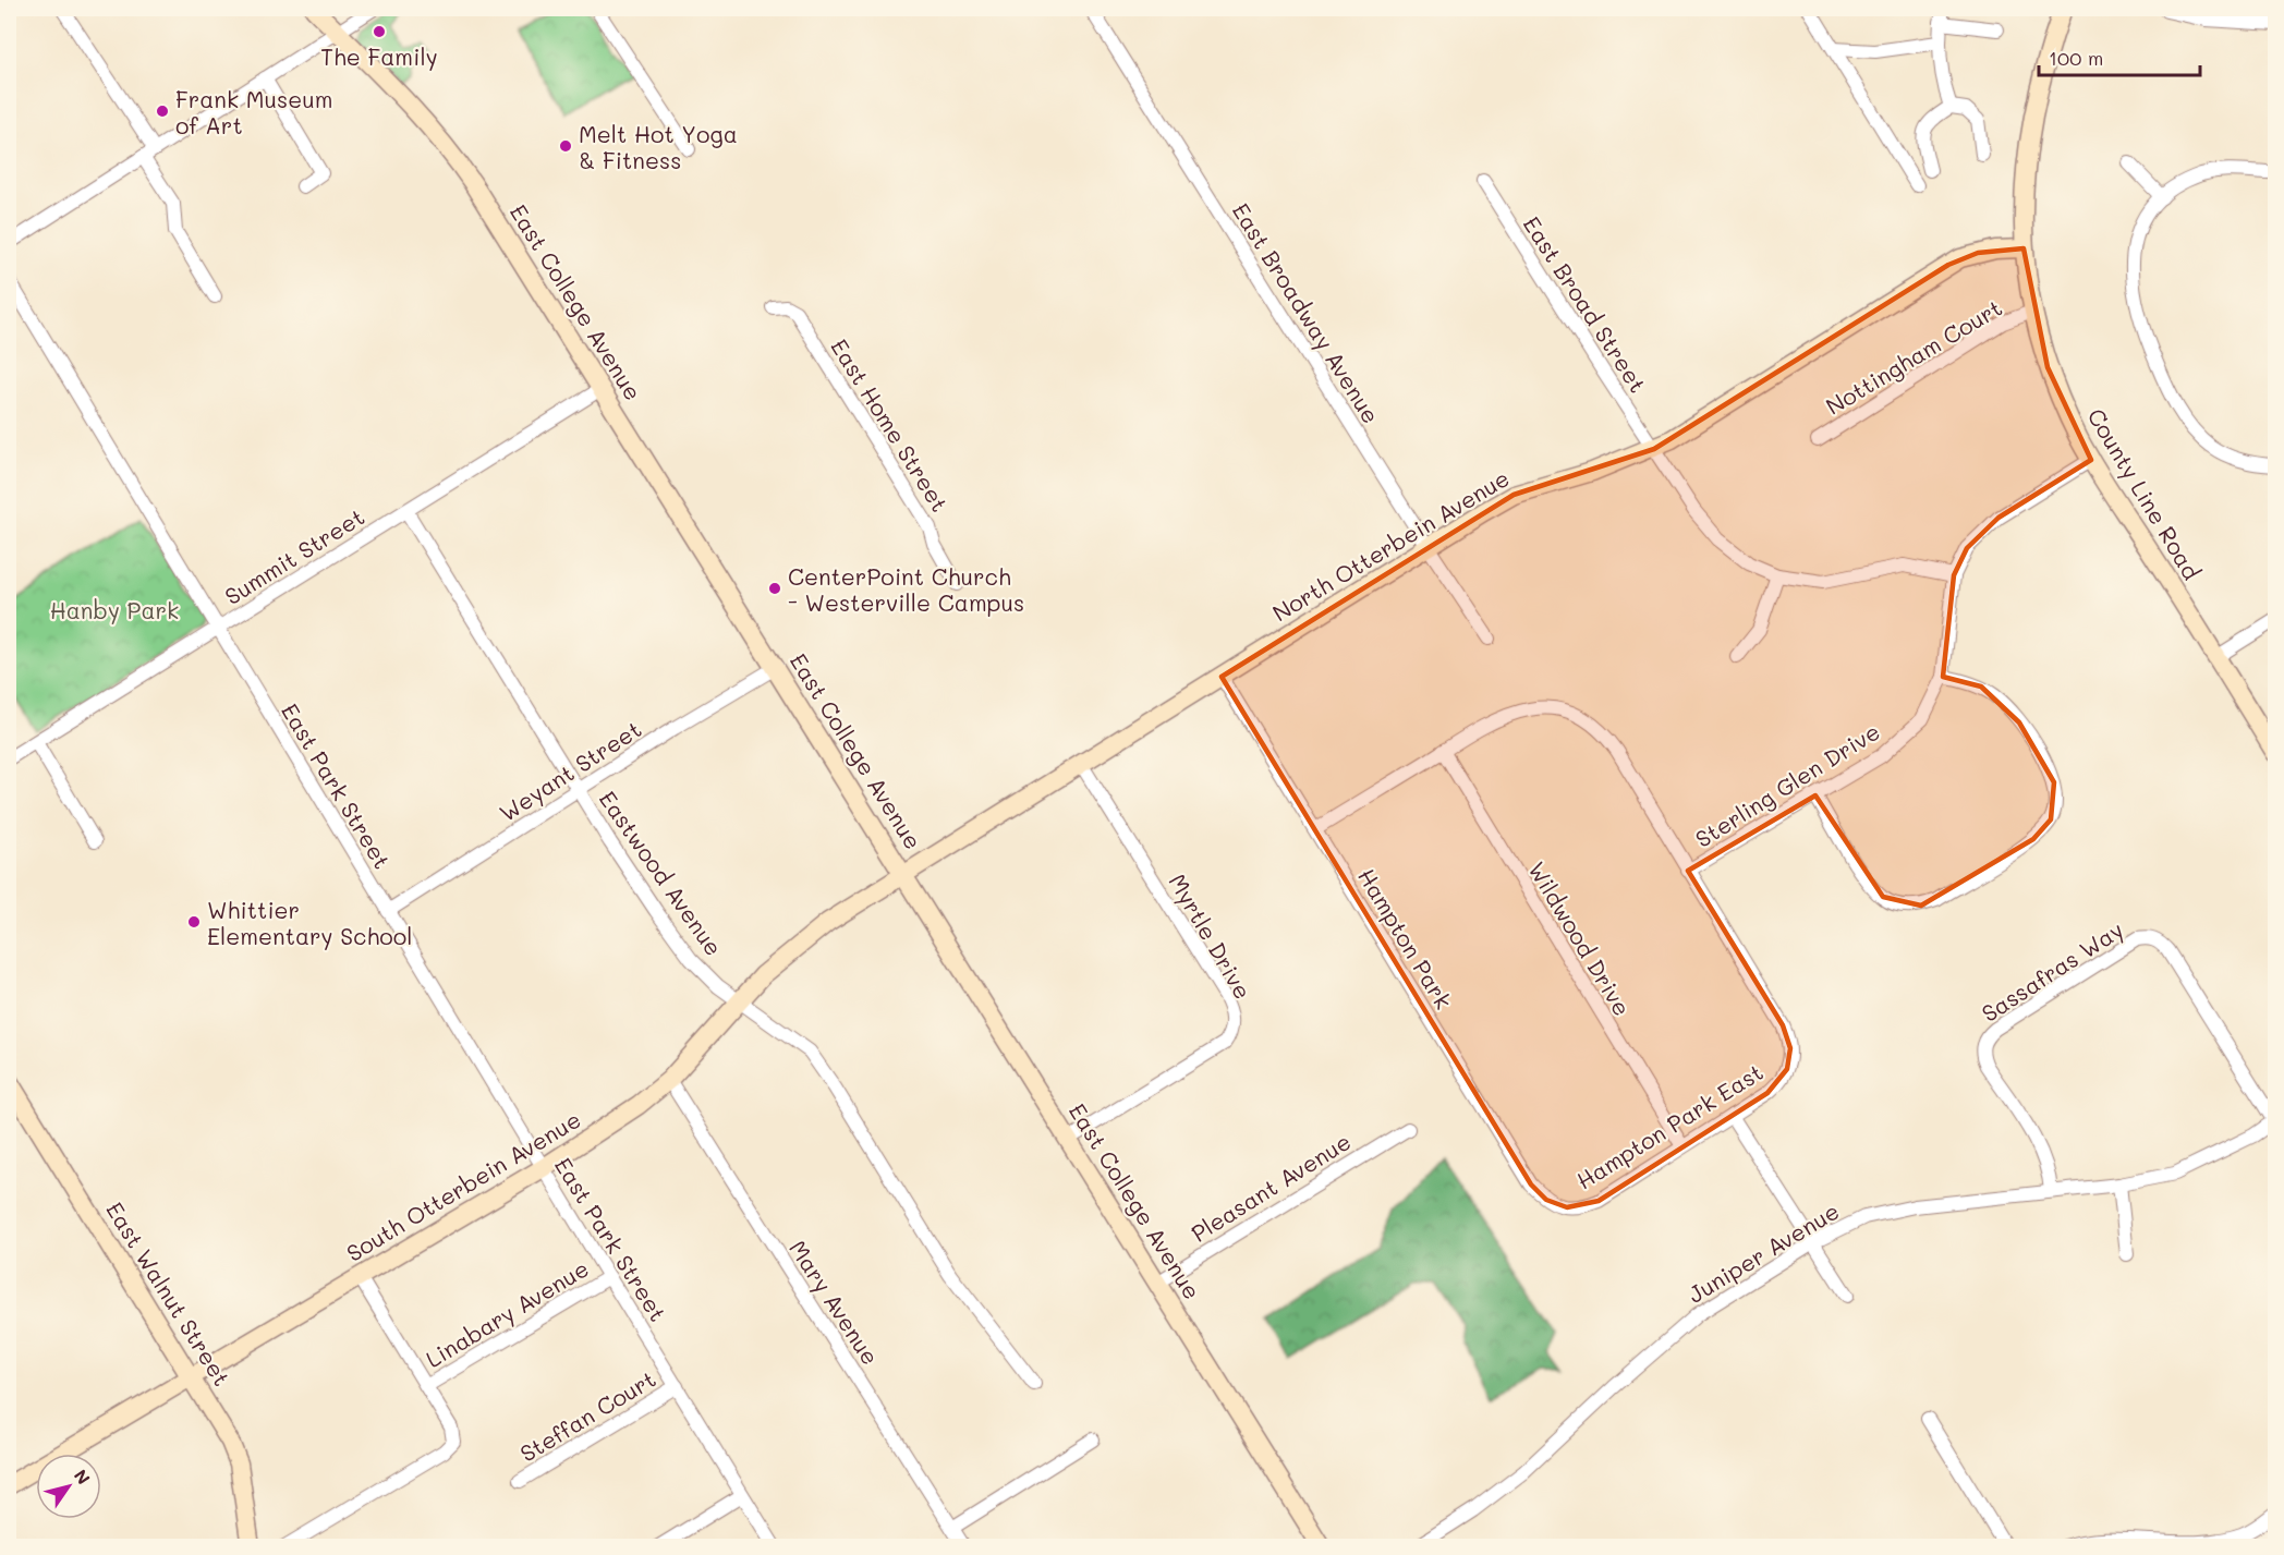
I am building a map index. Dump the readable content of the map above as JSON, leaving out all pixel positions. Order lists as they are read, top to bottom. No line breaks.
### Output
{"streets":{"street":["East College Avenue","East Broad Street","East Broadway Avenue","Nottingham Court","East Home Street","County Line Road","North Otterbein Avenue","Summit Street","Weyant Street","Sterling Glen Drive","East Park Street","Eastwood Avenue","Myrtle Drive","Hampton Park","Wildwood Drive","Sassafras Way","Hampton Park East","South Otterbein Avenue","Pleasant Avenue","Juniper Avenue","East Walnut Street","Mary Avenue","Linabary Avenue","Steffan Court"]},"crossings":[["East College Avenue","North Otterbein Avenue"],["East College Avenue","Summit Street"],["East College Avenue","Weyant Street"],["East College Avenue","Myrtle Drive"],["East College Avenue","South Otterbein Avenue"],["East College Avenue","Pleasant Avenue"],["East Broad Street","North Otterbein Avenue"],["East Broad Street","Sterling Glen Drive"],["East Broadway Avenue","North Otterbein Avenue"],["Nottingham Court","County Line Road"],["County Line Road","North Otterbein Avenue"],["County Line Road","Sterling Glen Drive"],["North Otterbein Avenue","Myrtle Drive"],["North Otterbein Avenue","Hampton Park"],["North Otterbein Avenue","South Otterbein Avenue"],["Summit Street","East Park Street"],["Summit Street","Eastwood Avenue"],["Weyant Street","East Park Street"],["Weyant Street","Eastwood Avenue"],["Sterling Glen Drive","Hampton Park East"],["East Park Street","South Otterbein Avenue"],["East Park Street","Linabary Avenue"],["East Park Street","Steffan Court"],["Eastwood Avenue","South Otterbein Avenue"],["Hampton Park","Hampton Park East"],["Wildwood Drive","Hampton Park East"],["Sassafras Way","Juniper Avenue"],["South Otterbein Avenue","East Walnut Street"],["South Otterbein Avenue","Mary Avenue"]],"parks":["Hanby Park"],"places":["The Family","Frank Museum of Art","Melt Hot Yoga & Fitness","CenterPoint Church - Westerville Campus","Whittier Elementary School"],"scale_bar":"100 m","north":"top right"}
